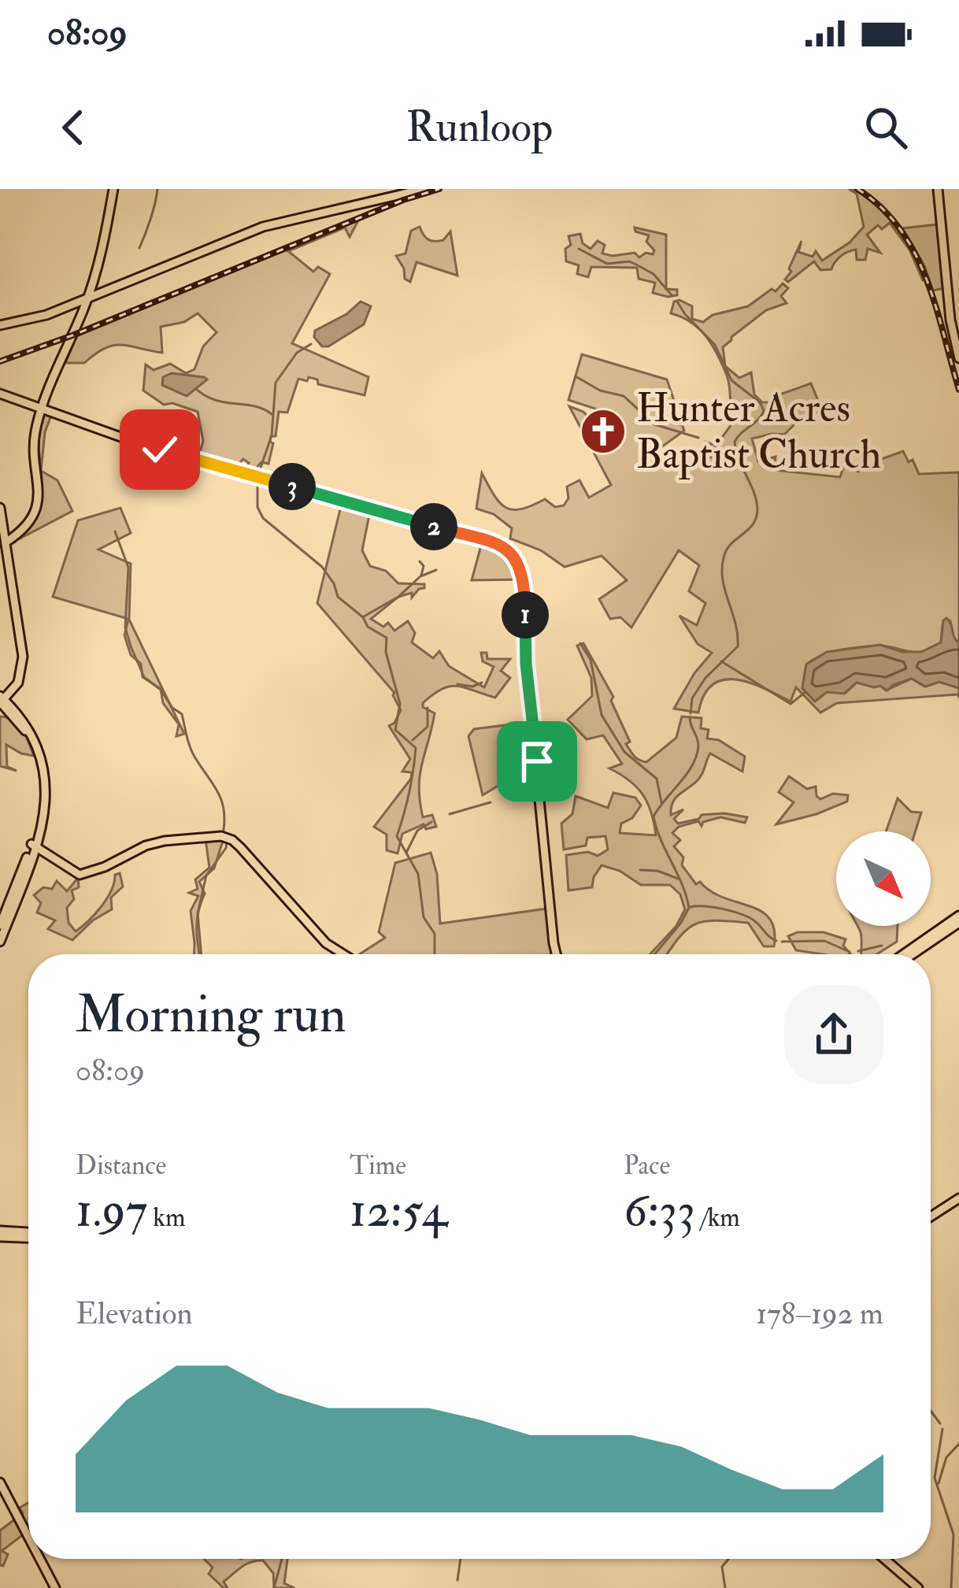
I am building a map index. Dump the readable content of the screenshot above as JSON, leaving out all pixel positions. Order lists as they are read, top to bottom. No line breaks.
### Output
{"places":{"church":["Hunter Acres Baptist Church"]},"north":"bottom right","page":{"status":"08:09","header":"Runloop","pins":["3","2","1"],"heading":["Morning run","08:09"],"stats":[["Distance","1.97 km"],["Time","12:54"],["Pace","6:33 /km"]],"chart":["Elevation","178–192 m"]}}
